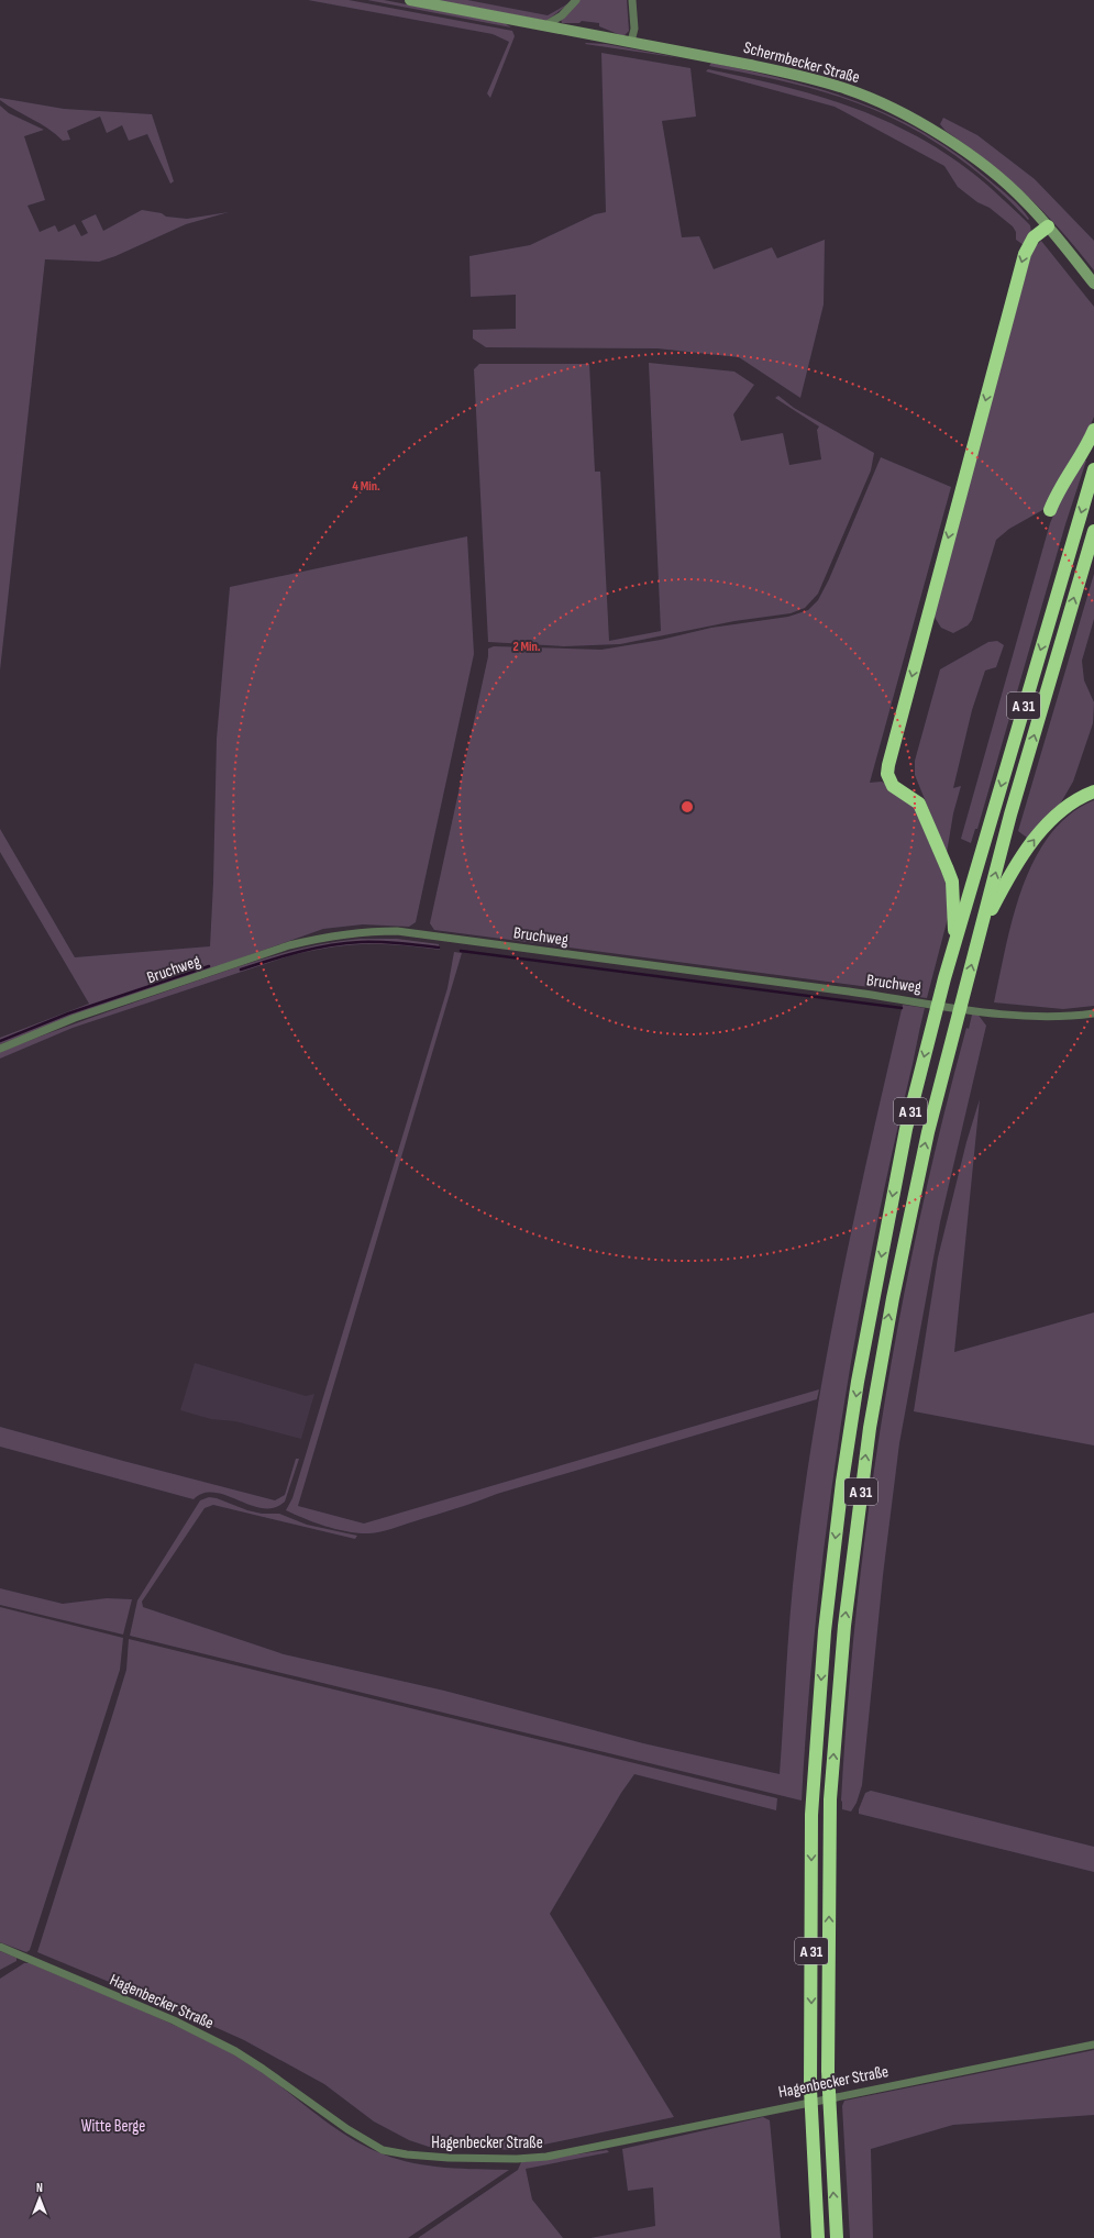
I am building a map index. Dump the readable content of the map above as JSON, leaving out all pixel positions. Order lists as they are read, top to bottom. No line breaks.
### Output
{"streets":{"highway":["A 31"],"main road":["Schermbecker Straße"],"street":["Bruchweg","Hagenbecker Straße"]},"parks":["Witte Berge"],"north":"top","rings":["4 Min.","2 Min."]}
